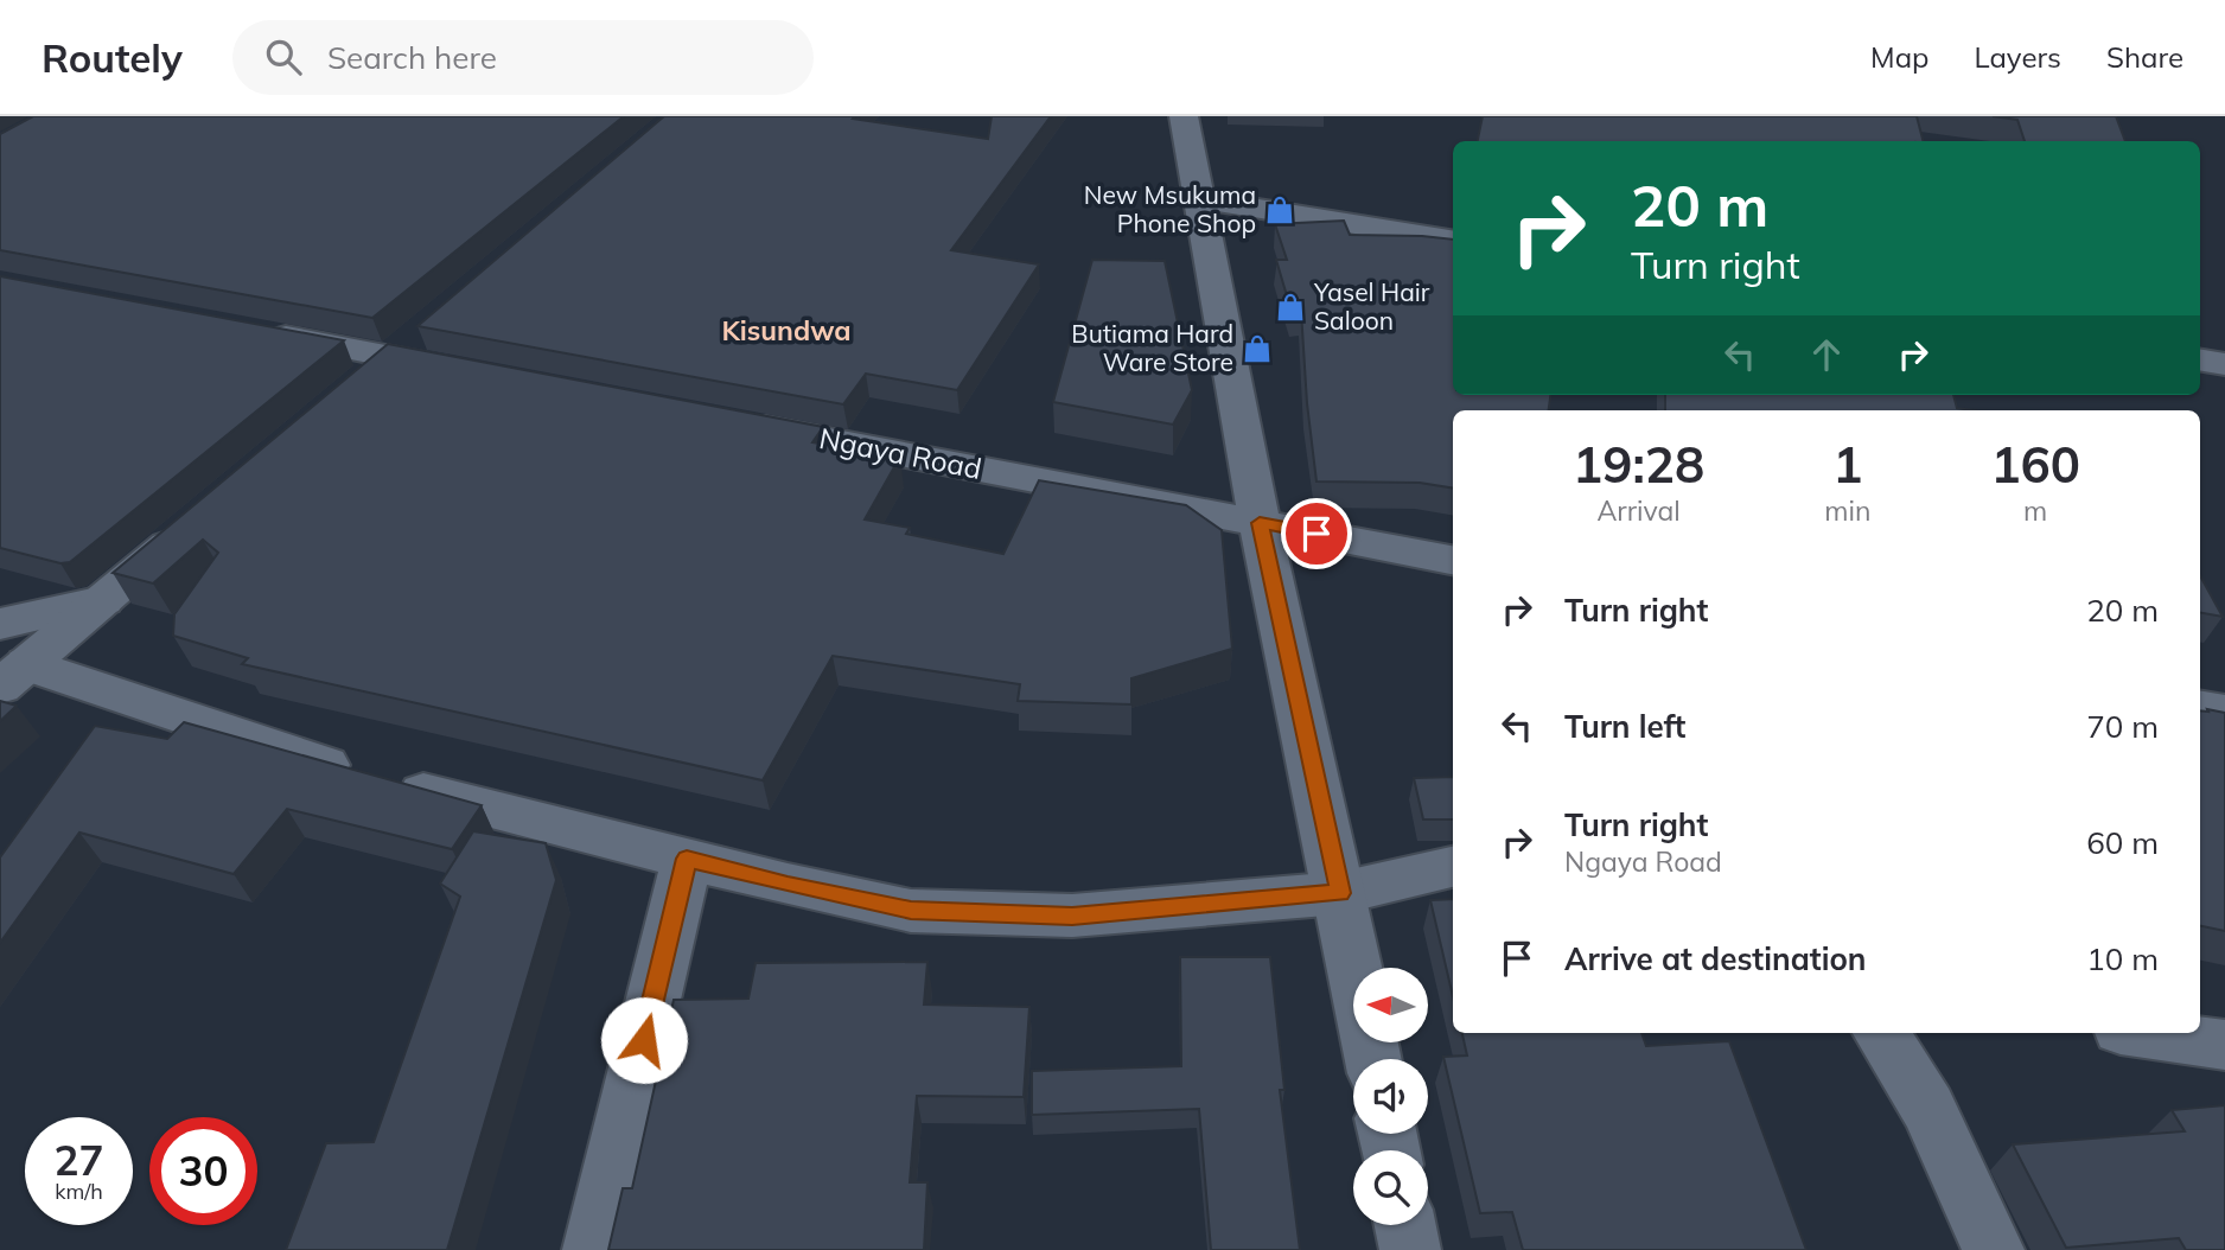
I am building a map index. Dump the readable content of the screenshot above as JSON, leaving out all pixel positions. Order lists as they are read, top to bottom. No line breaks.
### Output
{"streets":{"street":["Ngaya Road"]},"districts":["Kisundwa"],"places":{"shop":["New Msukuma Phone Shop","Yasel Hair Saloon","Butiama Hard Ware Store"]},"north":"left","page":{"header":"Routely","search":"Search here","nav":["Map","Layers","Share"],"turn":["20 m","Turn right"],"eta":["19:28","Arrival","1","min","160","m"],"list":[{"name":"Turn right","value":"20 m"},{"name":"Turn left","value":"70 m"},{"name":"Turn right","note":"Ngaya Road","value":"60 m"},{"name":"Arrive at destination","value":"10 m"}],"speed":"27 km/h","limit":"30"}}
